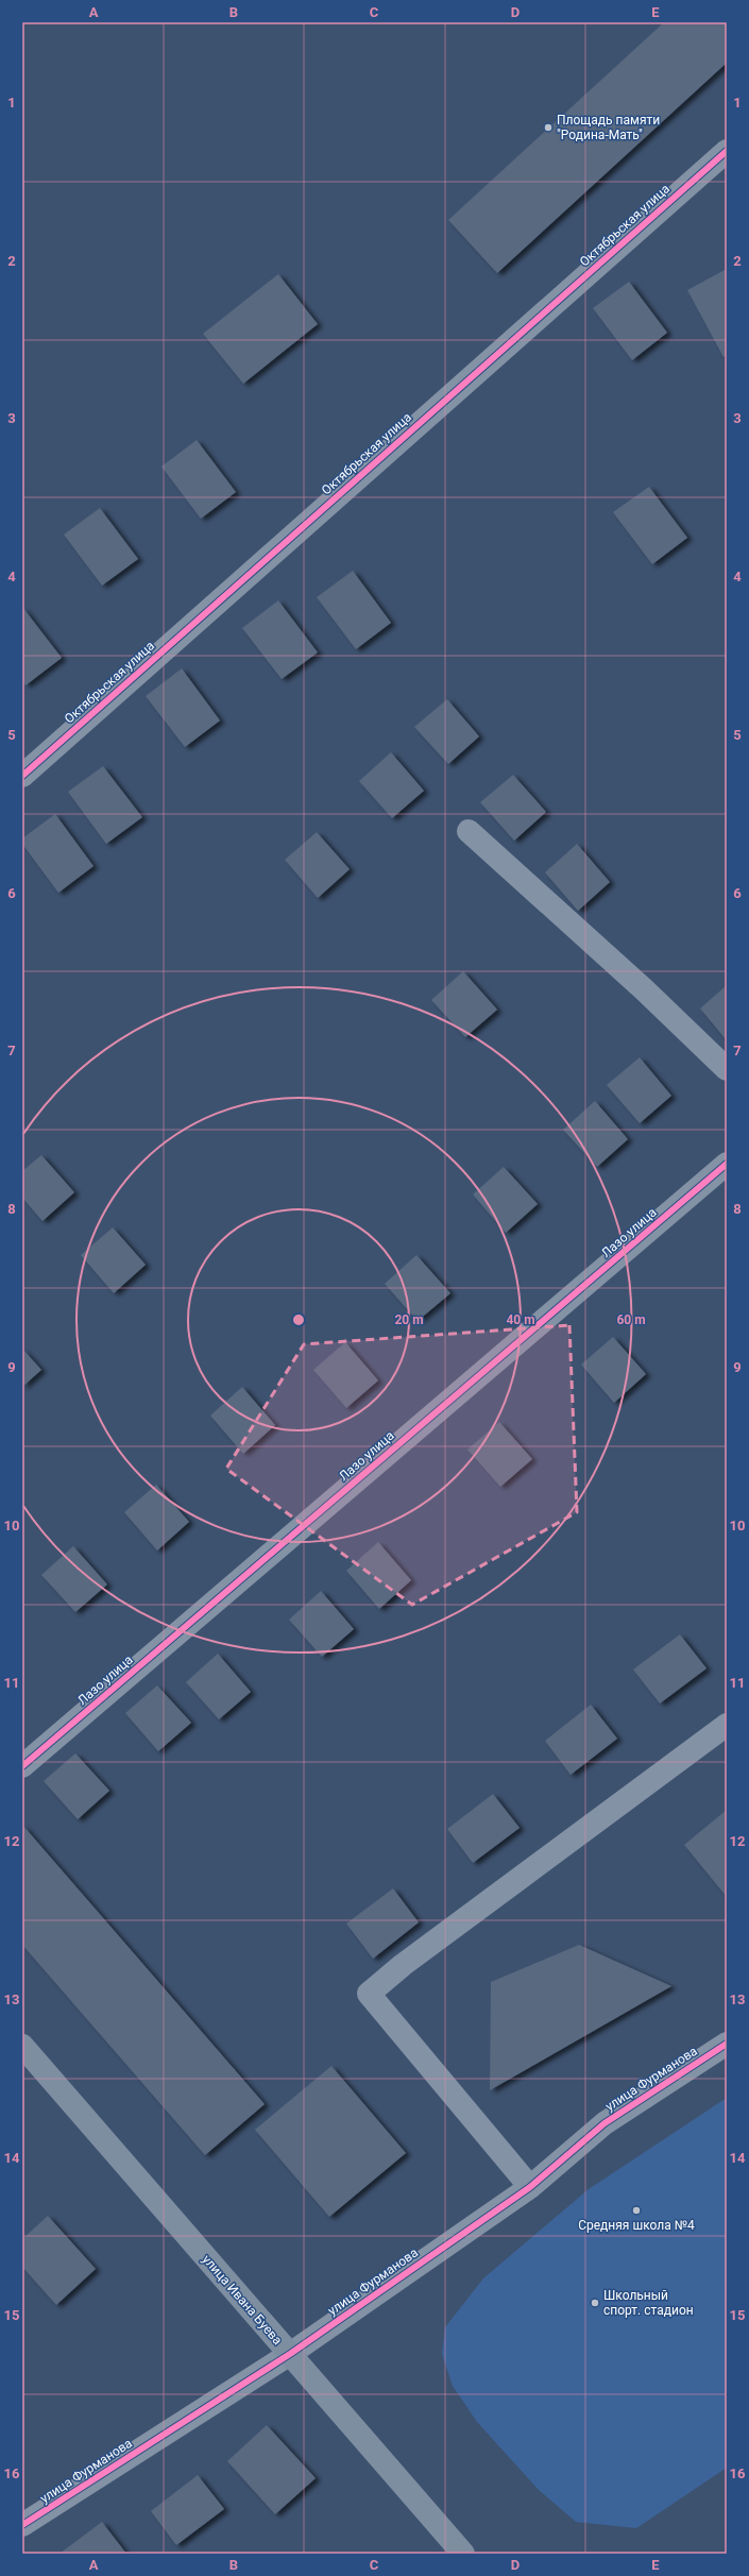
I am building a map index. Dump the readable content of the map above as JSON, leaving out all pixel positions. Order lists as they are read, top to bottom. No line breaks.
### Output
{"streets":{"street":["Октябрьская улица","Лазо улица","улица Фурманова","улица Ивана Буева"]},"crossings":[["улица Фурманова","улица Ивана Буева"]],"places":["Площадь памяти \"Родина-Мать\"","Средняя школа №4","Школьный спорт. стадион"],"grid":{"columns":["A","B","C","D","E"],"rows":["1","2","3","4","5","6","7","8","9","10","11","12","13","14","15","16"]},"rings":["20 m","40 m","60 m"]}
